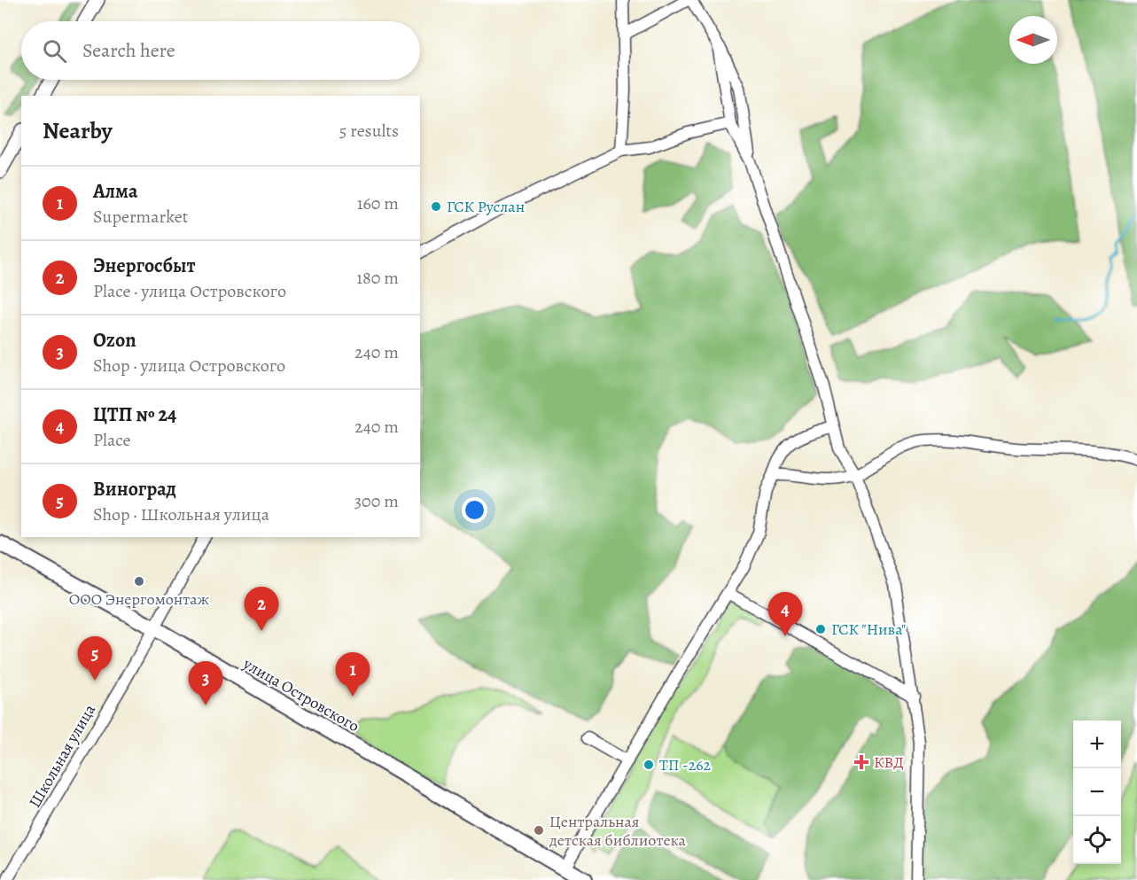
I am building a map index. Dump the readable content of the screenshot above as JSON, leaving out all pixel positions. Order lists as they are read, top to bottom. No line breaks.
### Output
{"streets":{"main road":["улица Островского"],"street":["Школьная улица"]},"crossings":[["улица Островского","Школьная улица"]],"places":{"other":["ГСК Руслан","ООО Энергомонтаж","ГСК \"Нива\"","ТП -262","Центральная детская библиотека"],"health":["КВД"]},"north":"left","page":{"search":"Search here","heading":["Nearby","5 results"],"list":[{"mark":"1","name":"Алма","note":"Supermarket","value":"160 m"},{"mark":"2","name":"Энергосбыт","note":"Place · улица Островского","value":"180 m"},{"mark":"3","name":"Ozon","note":"Shop · улица Островского","value":"240 m"},{"mark":"4","name":"ЦТП № 24","note":"Place","value":"240 m"},{"mark":"5","name":"Виноград","note":"Shop · Школьная улица","value":"300 m"}],"pins":["2","4","5","1","3"],"map_buttons":["+","−"]}}
